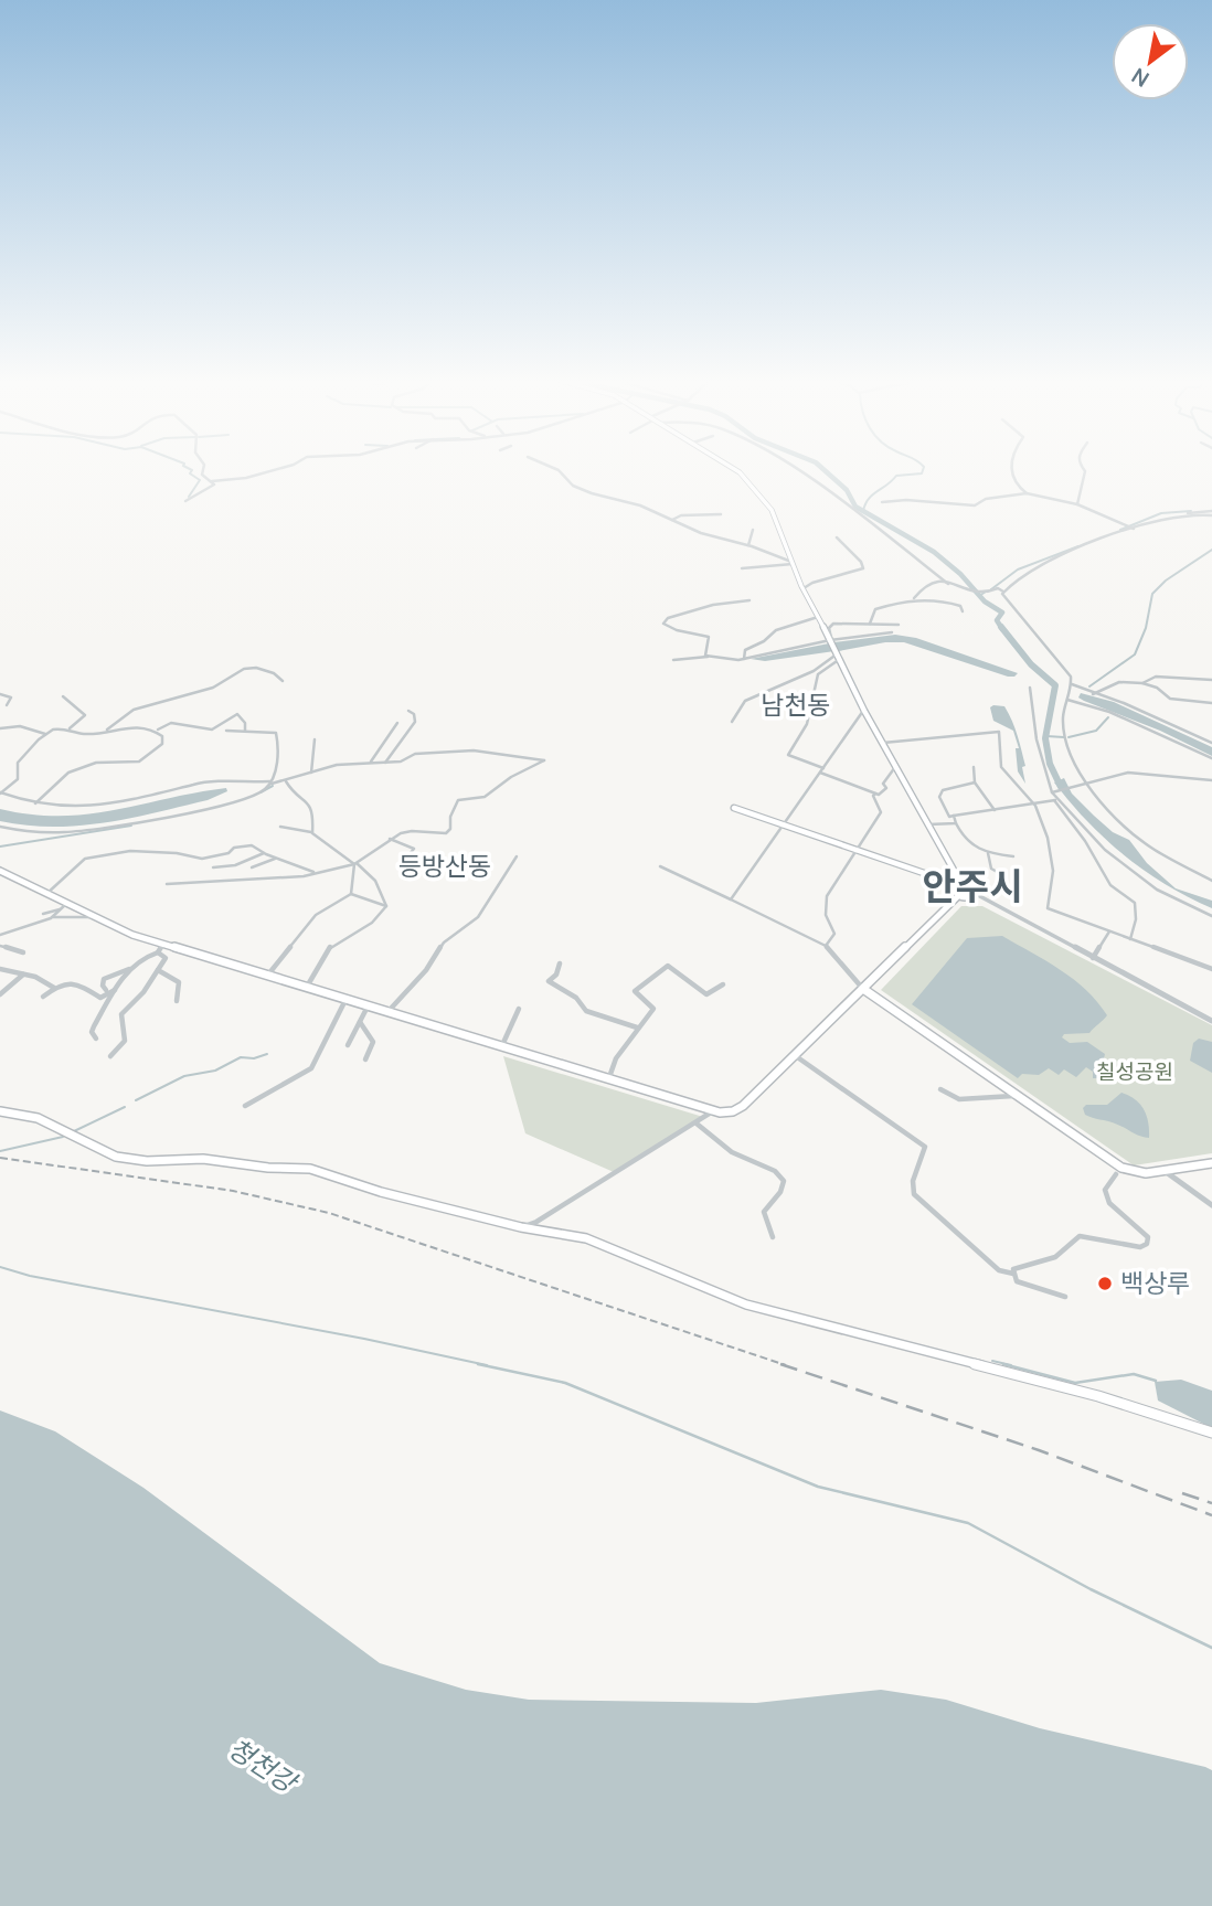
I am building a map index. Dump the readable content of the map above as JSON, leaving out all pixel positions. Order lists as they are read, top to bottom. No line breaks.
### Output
{"districts":["남천동","등방산동","안주시"],"water":["청천강"],"parks":["칠성공원"],"places":["백상루"],"north":"bottom left"}
